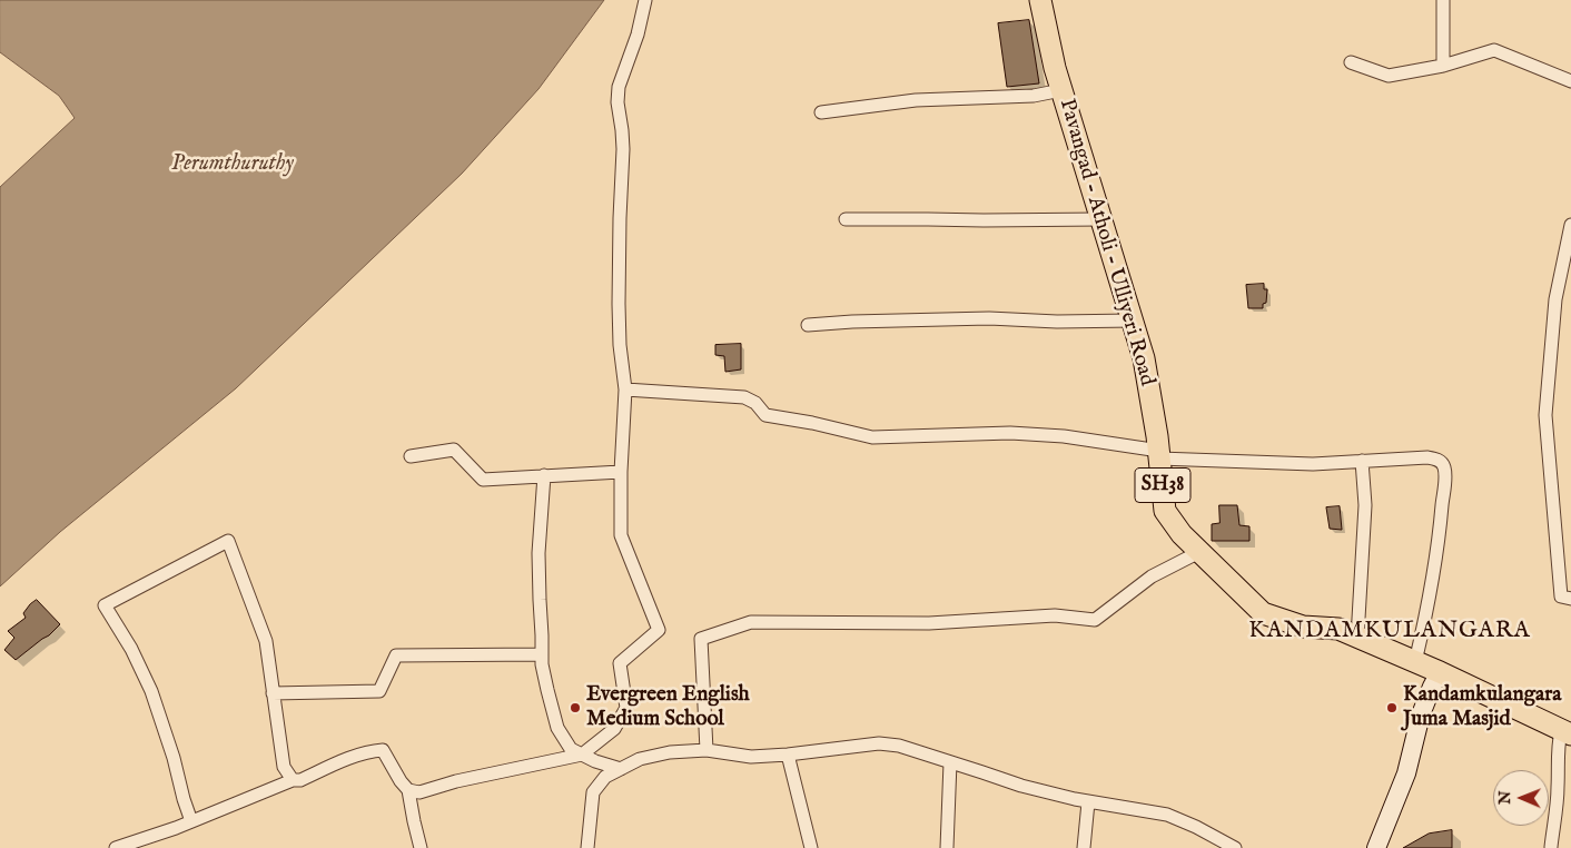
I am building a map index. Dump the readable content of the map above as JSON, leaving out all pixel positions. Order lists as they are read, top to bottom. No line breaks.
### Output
{"streets":{"main road":["Pavangad - Atholi - Ulliyeri Road","SH38"]},"districts":["KANDAMKULANGARA"],"water":["Perumthuruthy"],"places":["Evergreen English Medium School","Kandamkulangara Juma Masjid"],"north":"left"}
